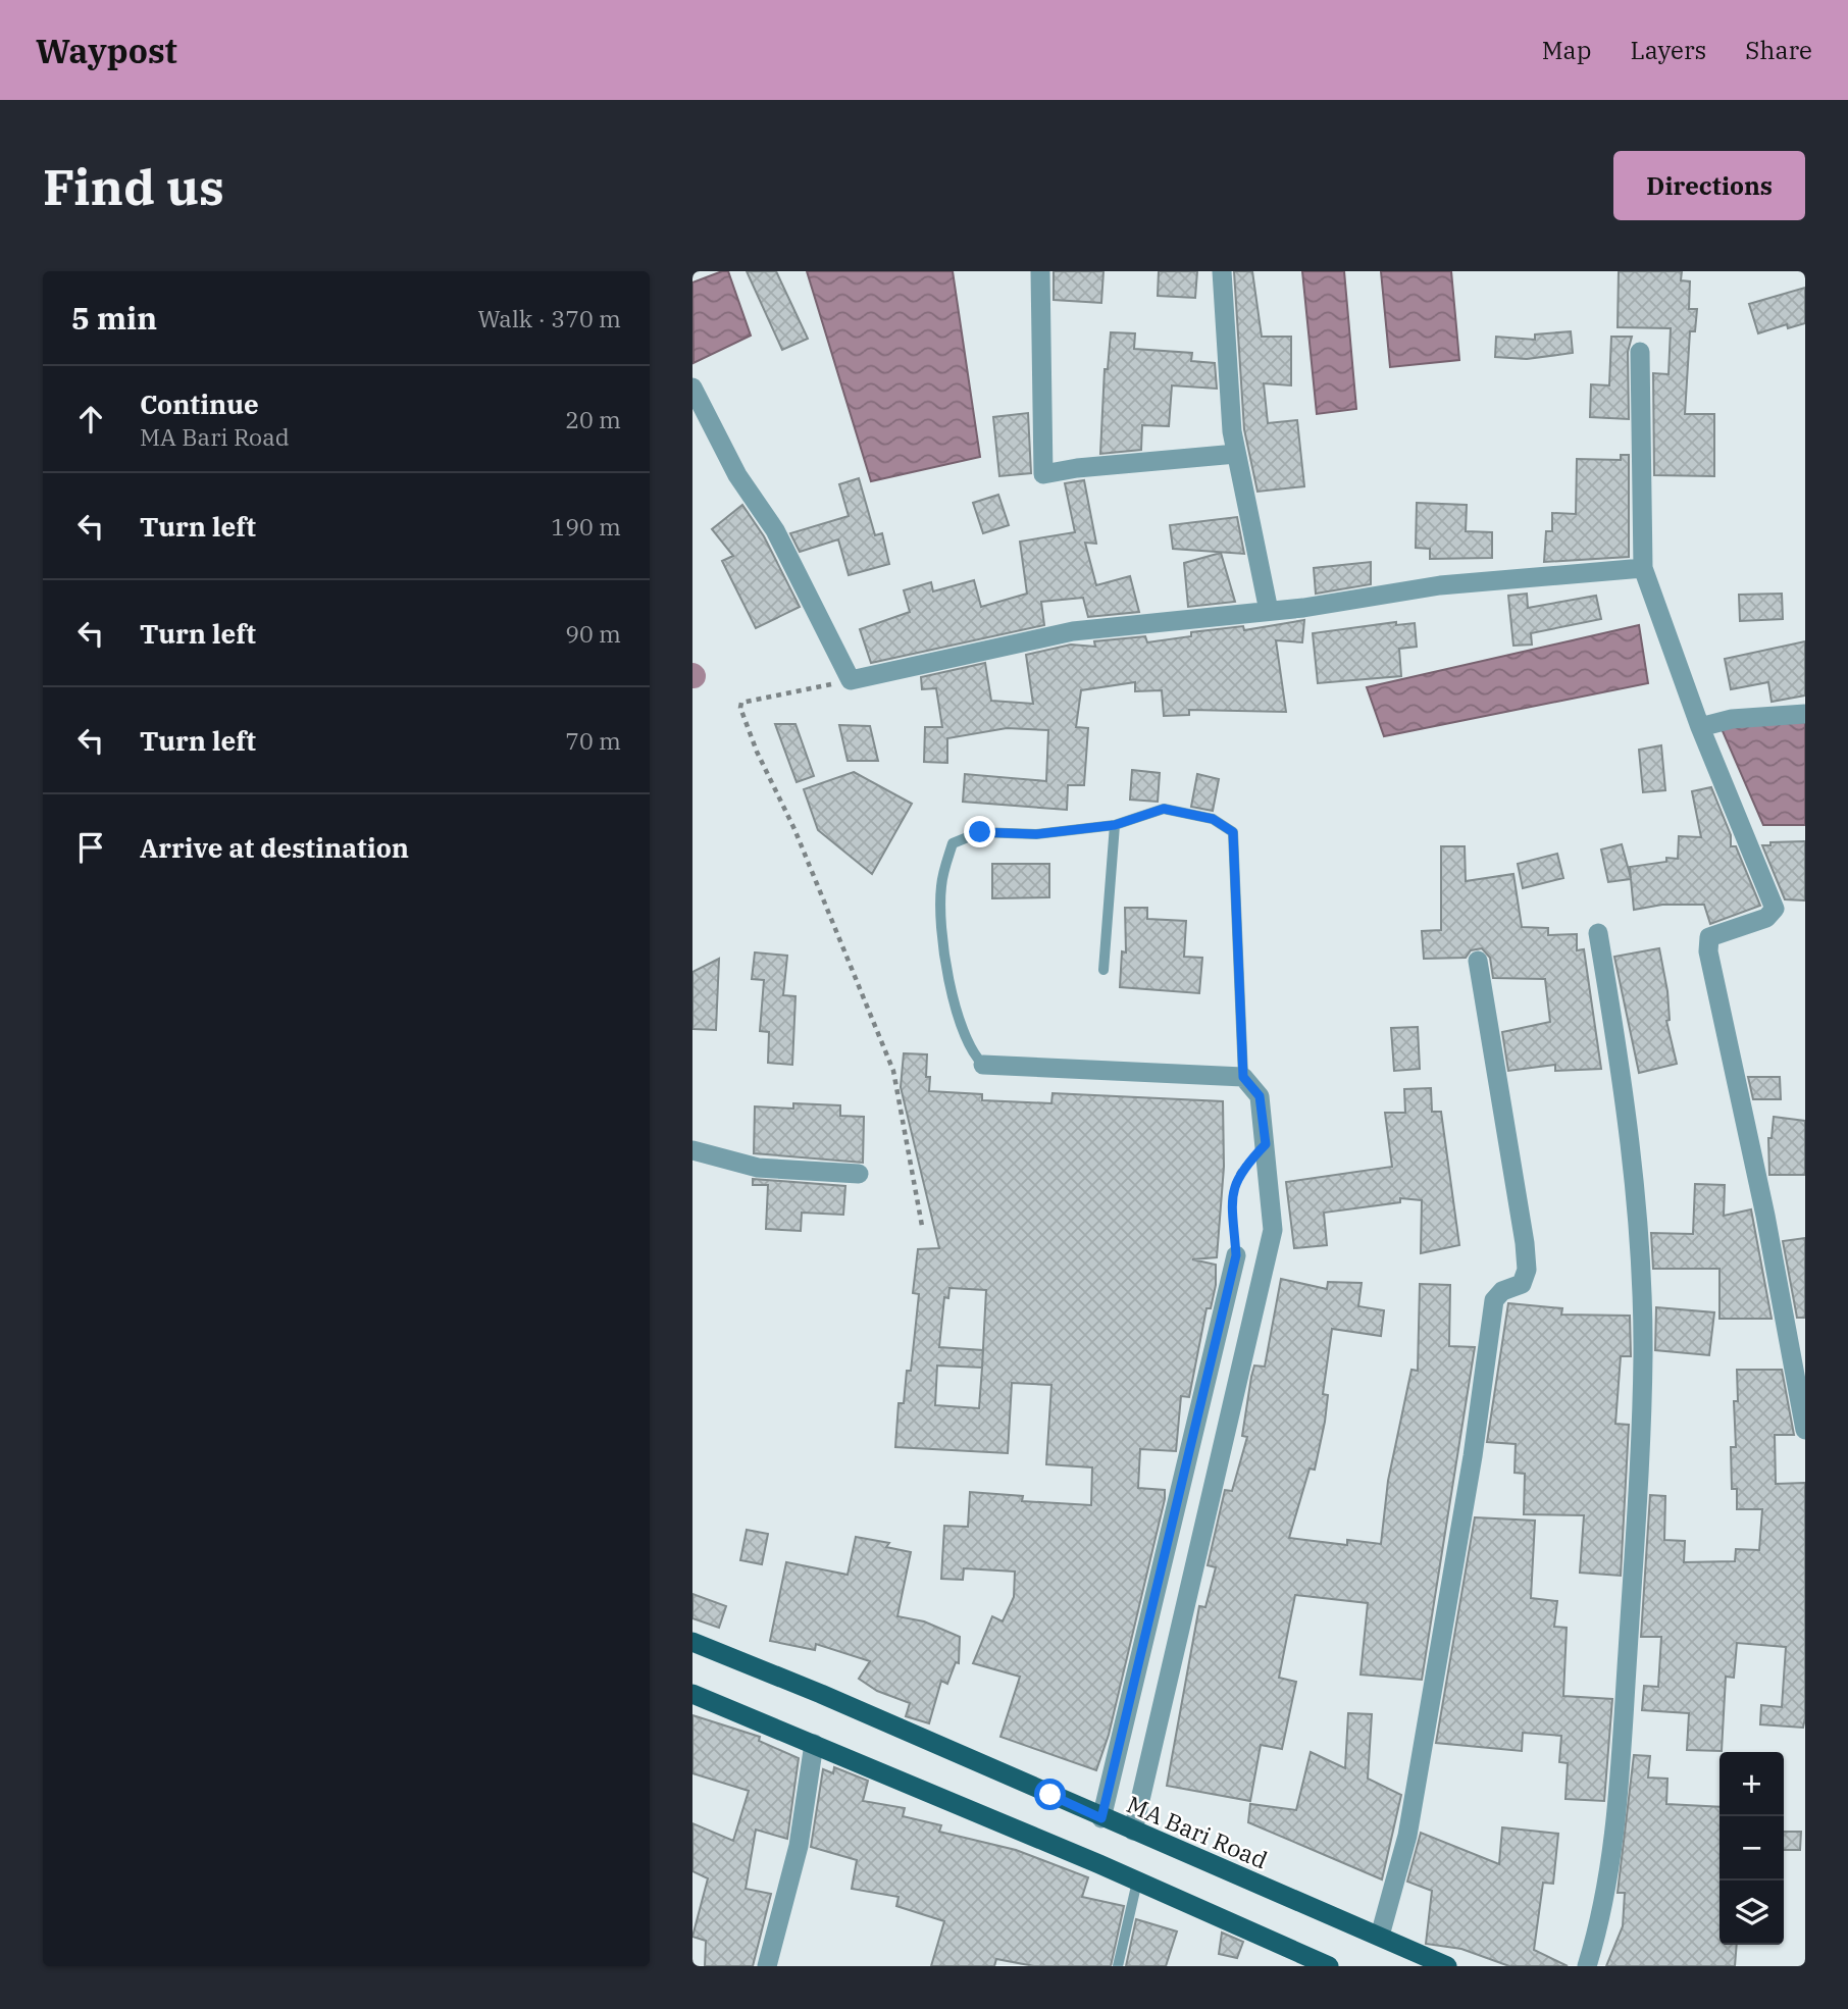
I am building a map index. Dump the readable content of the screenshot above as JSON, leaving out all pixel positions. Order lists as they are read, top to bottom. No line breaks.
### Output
{"streets":{"main road":["MA Bari Road"]},"page":{"header":"Waypost","nav":["Map","Layers","Share"],"buttons":"Directions","title":"Find us","heading":["5 min","Walk · 370 m"],"list":[["Continue","MA Bari Road","20 m"],["Turn left","190 m"],["Turn left","90 m"],["Turn left","70 m"],"Arrive at destination"],"map_buttons":["+","−"]}}
